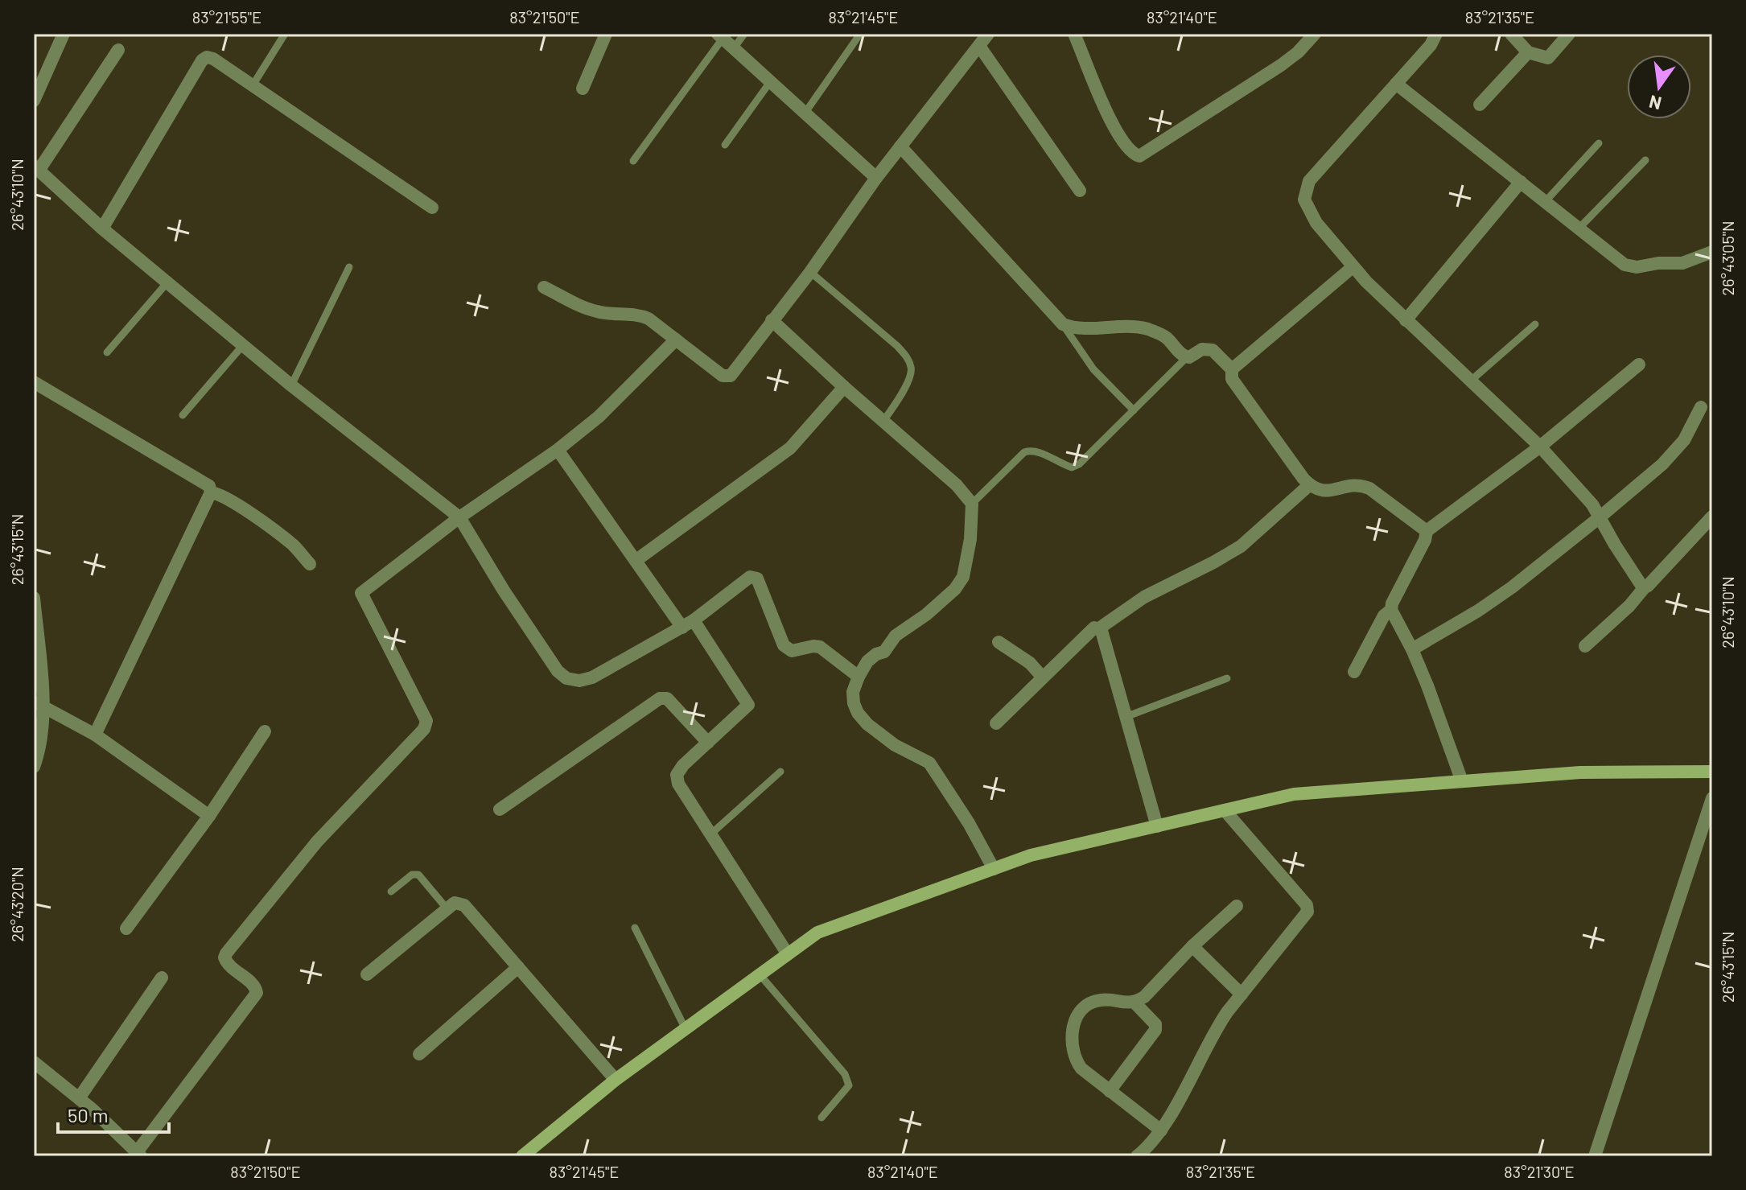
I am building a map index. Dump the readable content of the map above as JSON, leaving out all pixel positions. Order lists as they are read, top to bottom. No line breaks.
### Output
{"scale_bar":"50 m","north":"bottom","coordinates":["83°21'55\"E","83°21'50\"E","83°21'45\"E","83°21'40\"E","83°21'35\"E","26°43'10\"N","26°43'05\"N","26°43'15\"N","26°43'20\"N","83°21'30\"E"]}
